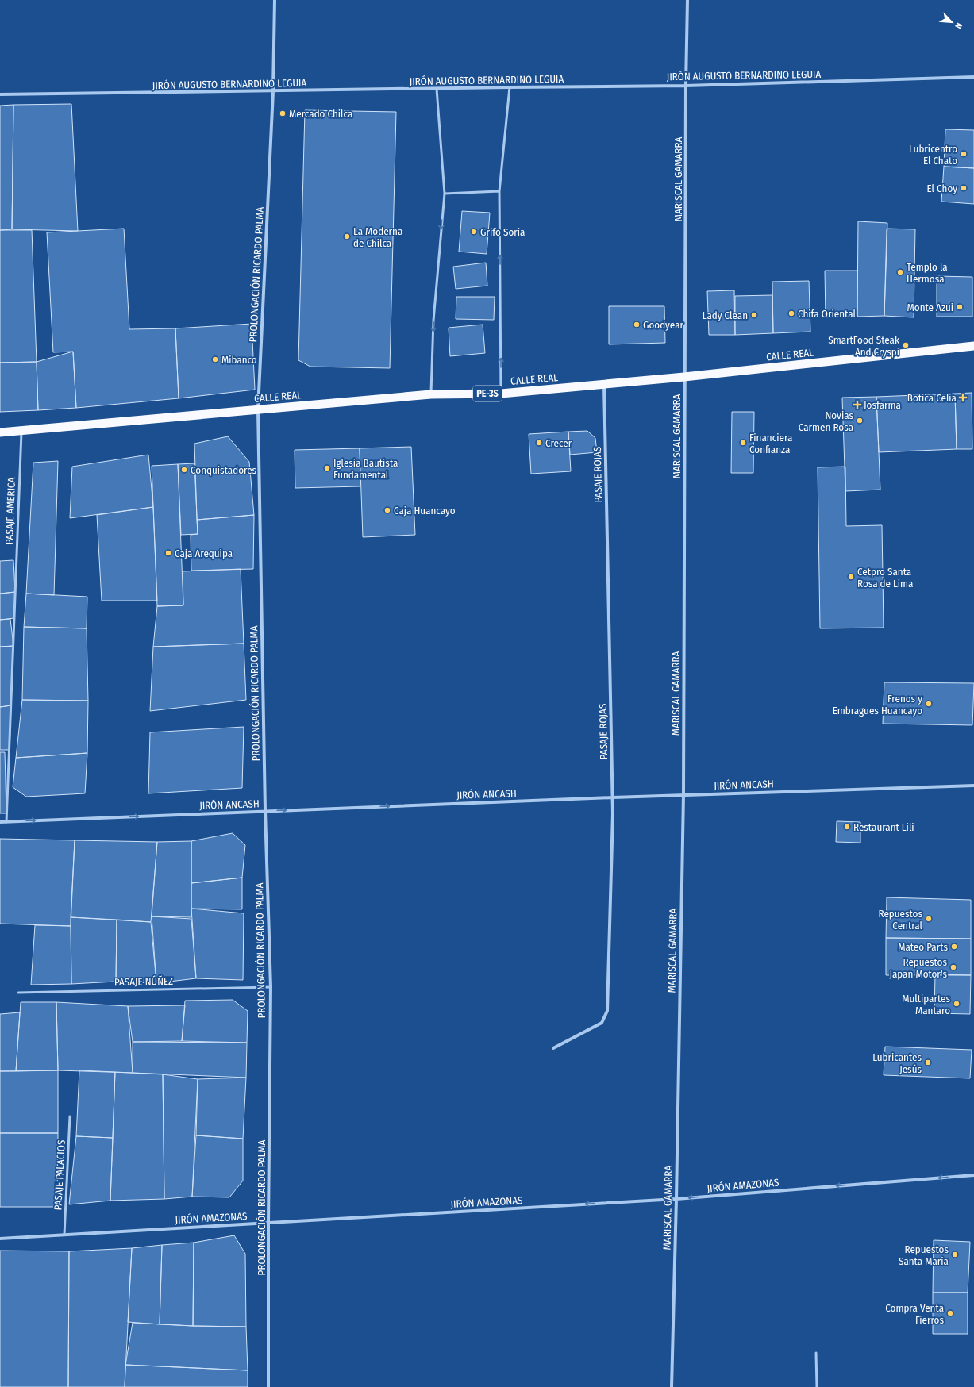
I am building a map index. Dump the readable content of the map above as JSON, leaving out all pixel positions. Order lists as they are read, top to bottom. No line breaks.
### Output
{"streets":{"highway":["CALLE REAL","PE-3S"],"street":["JIRÓN AUGUSTO BERNARDINO LEGUIA","MARISCAL GAMARRA","PROLONGACIÓN RICARDO PALMA","PASAJE ROJAS","JIRÓN ANCASH","JIRÓN AMAZONAS"],"lane":["PASAJE AMÉRICA","PASAJE NÚÑEZ","PASAJE PALACIOS"]},"crossings":[["JIRÓN AUGUSTO BERNARDINO LEGUIA","MARISCAL GAMARRA"],["JIRÓN AUGUSTO BERNARDINO LEGUIA","PROLONGACIÓN RICARDO PALMA"],["MARISCAL GAMARRA","CALLE REAL"],["MARISCAL GAMARRA","JIRÓN ANCASH"],["MARISCAL GAMARRA","JIRÓN AMAZONAS"],["PROLONGACIÓN RICARDO PALMA","CALLE REAL"],["PROLONGACIÓN RICARDO PALMA","JIRÓN ANCASH"],["PROLONGACIÓN RICARDO PALMA","PASAJE NÚÑEZ"],["PROLONGACIÓN RICARDO PALMA","JIRÓN AMAZONAS"],["CALLE REAL","PASAJE ROJAS"],["CALLE REAL","PASAJE AMÉRICA"],["PASAJE ROJAS","JIRÓN ANCASH"],["PASAJE AMÉRICA","JIRÓN ANCASH"],["PASAJE PALACIOS","JIRÓN AMAZONAS"]],"one_way":["JIRÓN ANCASH","JIRÓN AMAZONAS"],"places":{"other":["Mercado Chilca","Lubricentro El Chato","El Choy","Grifo Soria","La Moderna de Chilca","Templo la Hermosa","Monte Azui","Chifa Oriental","Lady Clean","Goodyear","SmartFood Steak And Cryspi","Mibanco","Novias Carmen Rosa","Crecer","Financiera Confianza","Iglesia Bautista Fundamental","Conquistadores","Caja Huancayo","Caja Arequipa","Cetpro Santa Rosa de Lima","Frenos y Embragues Huancayo","Restaurant Lili","Repuestos Central","Mateo Parts","Repuestos Japan Motor's","Multipartes Mantaro","Lubricantes Jesús","Repuestos Santa Maria","Compra Venta Fierros"],"health":["Botica Celia","Josfarma"]},"north":"bottom right"}
